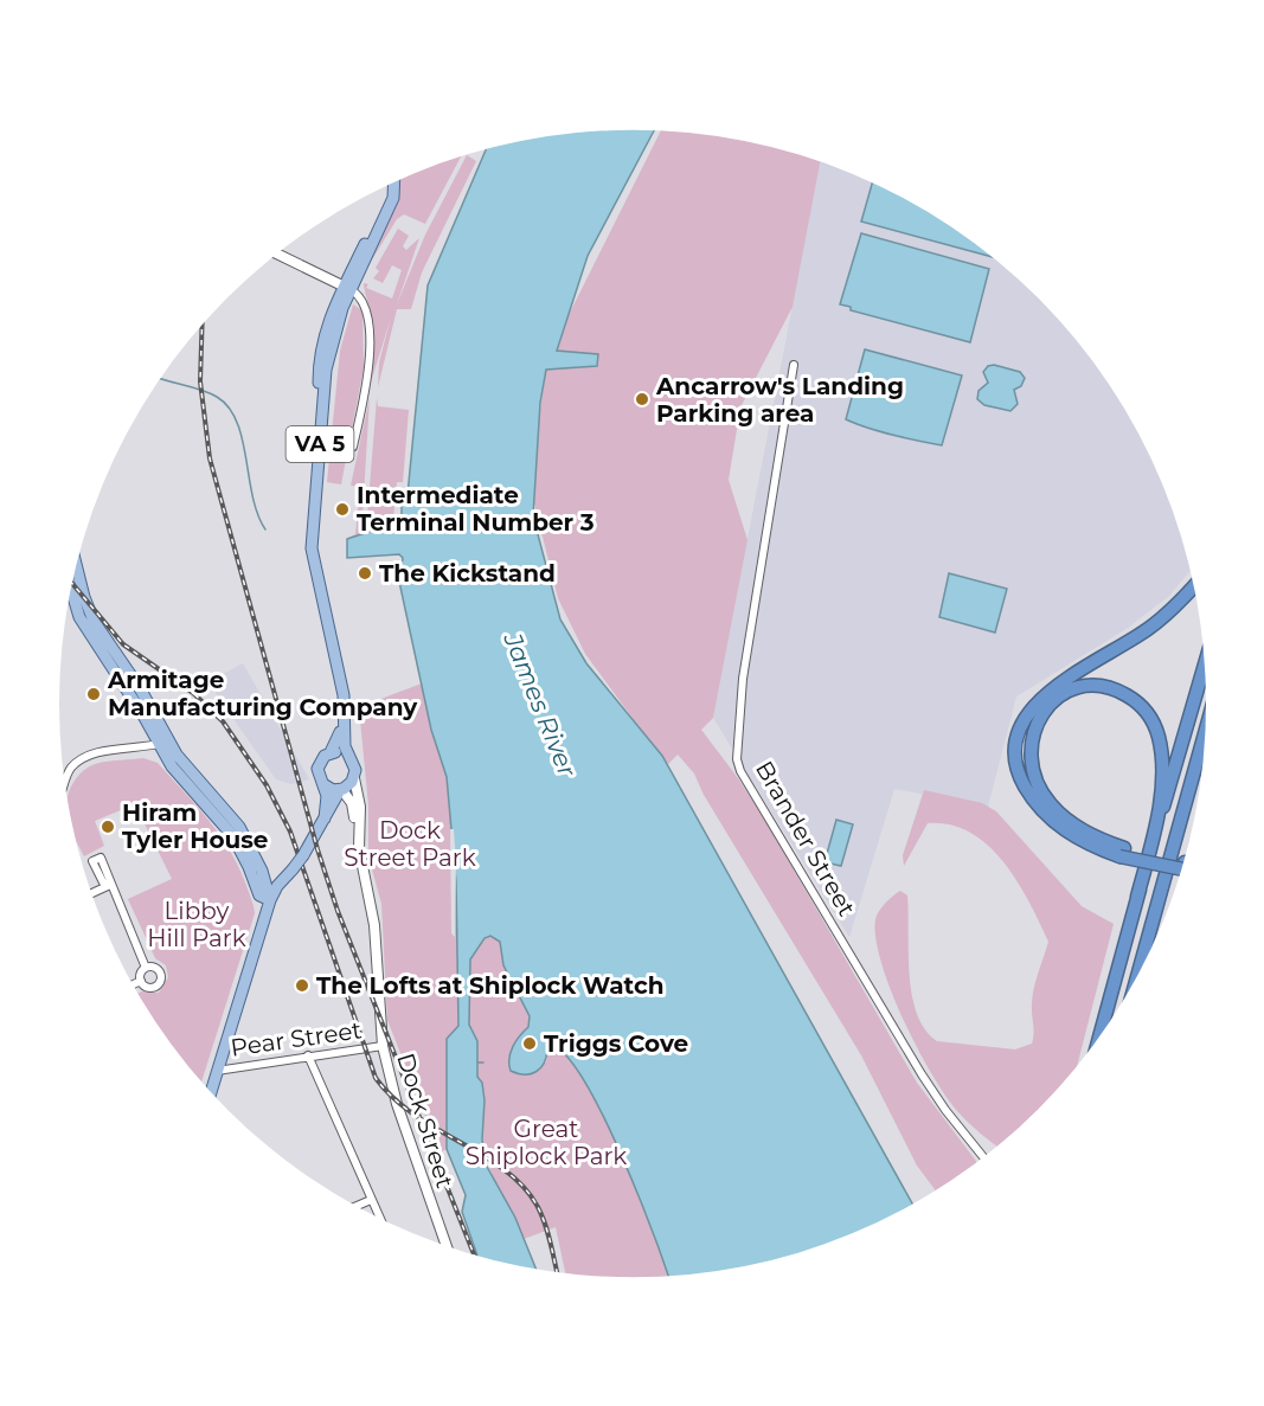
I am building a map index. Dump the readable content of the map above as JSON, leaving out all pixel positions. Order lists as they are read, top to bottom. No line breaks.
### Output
{"streets":{"main road":["VA 5","Dock Street"],"street":["Brander Street","Pear Street"]},"crossings":[["VA 5","Dock Street"],["Pear Street","Dock Street"]],"water":["James River"],"parks":["Dock Street Park","Libby Hill Park","Great Shiplock Park"],"places":["Ancarrow's Landing Parking area","Intermediate Terminal Number 3","The Kickstand","Armitage Manufacturing Company","Hiram Tyler House","The Lofts at Shiplock Watch","Triggs Cove"]}
